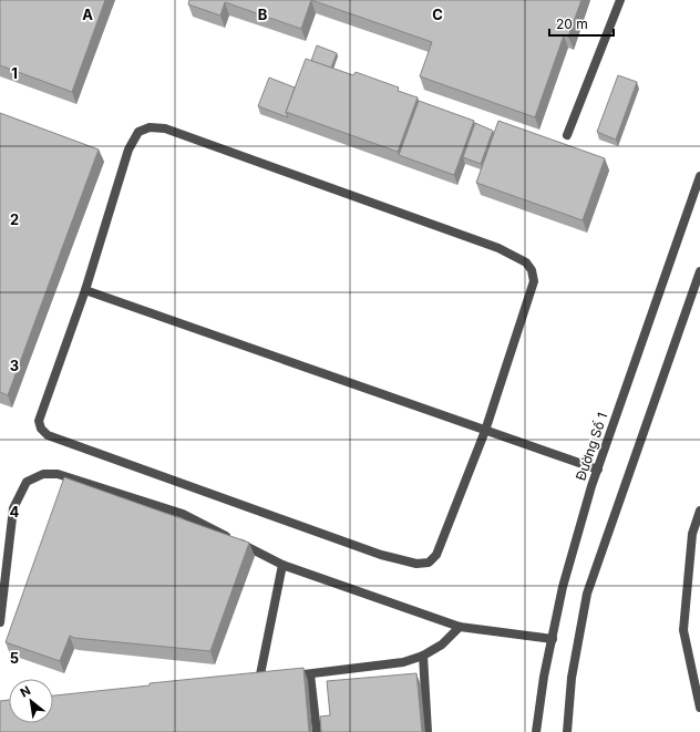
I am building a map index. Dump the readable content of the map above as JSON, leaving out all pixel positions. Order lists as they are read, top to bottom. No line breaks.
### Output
{"streets":{"street":["Đường Số 1"]},"scale_bar":"20 m","north":"top left","grid":{"columns":["A","B","C"],"rows":["1","2","3","4","5"]}}
